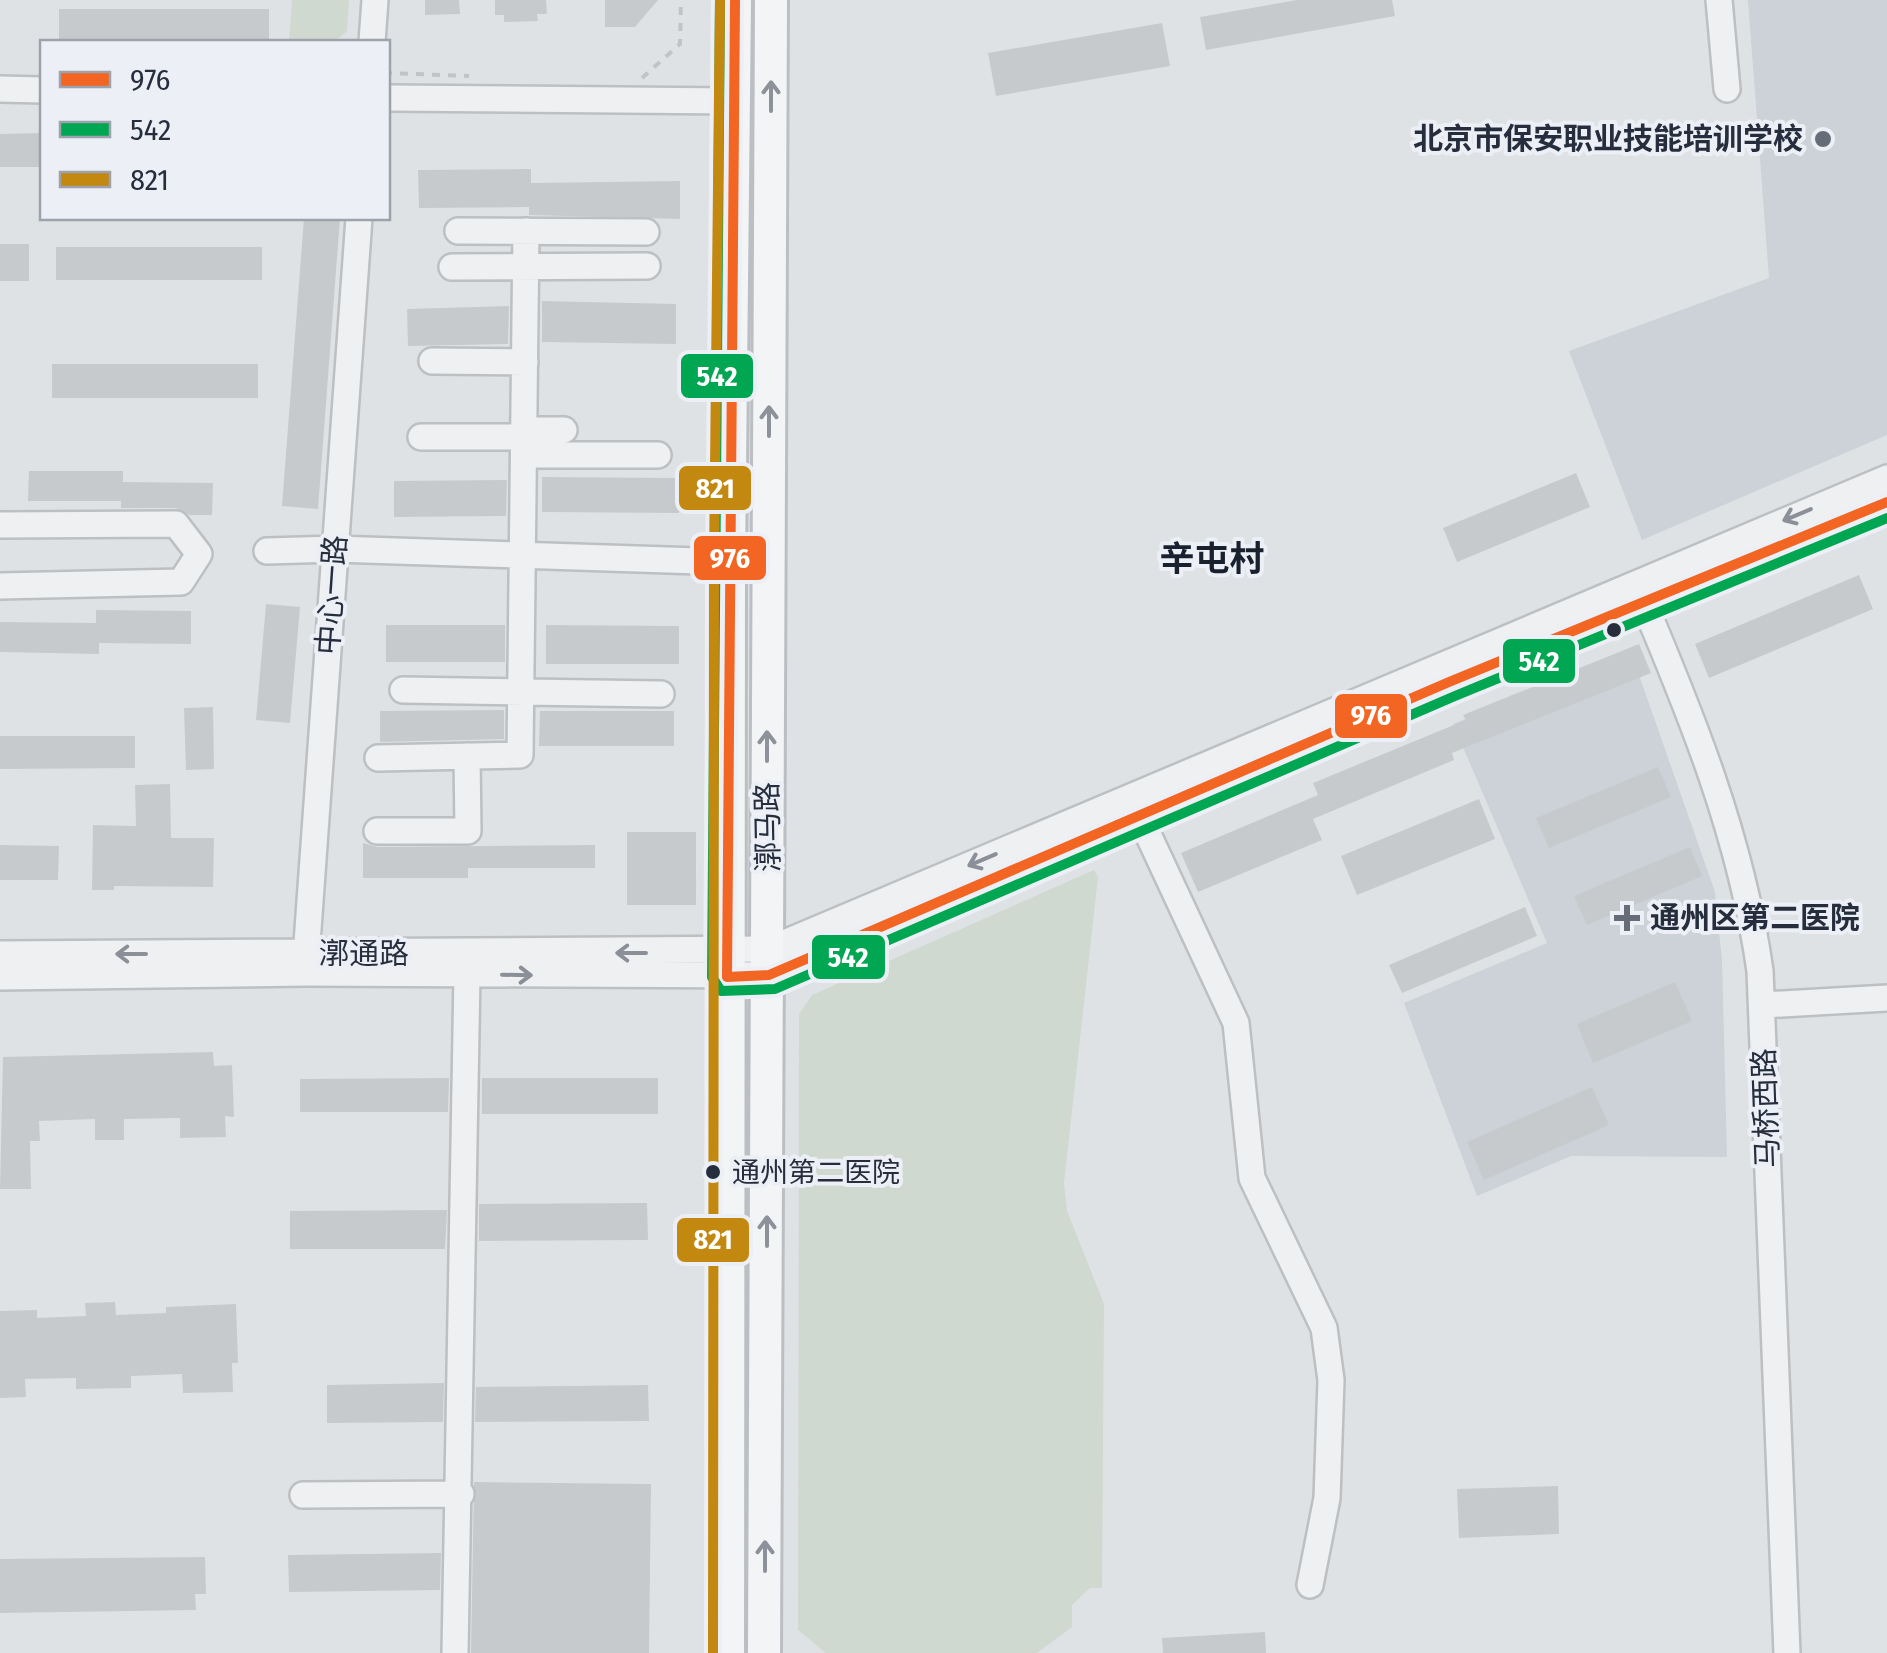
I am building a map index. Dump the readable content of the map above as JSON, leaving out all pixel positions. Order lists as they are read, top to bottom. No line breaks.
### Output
{"streets":{"main road":["漷马路"],"street":["中心一路","漷通路","马桥西路"]},"crossings":[["中心一路","漷通路"],["漷马路","漷通路"]],"districts":["辛屯村"],"places":{"other":["北京市保安职业技能培训学校","通州第二医院"],"health":["通州区第二医院"]},"lines":["transit line 976","transit line 542","transit line 821"],"legend":["976","542","821"]}
